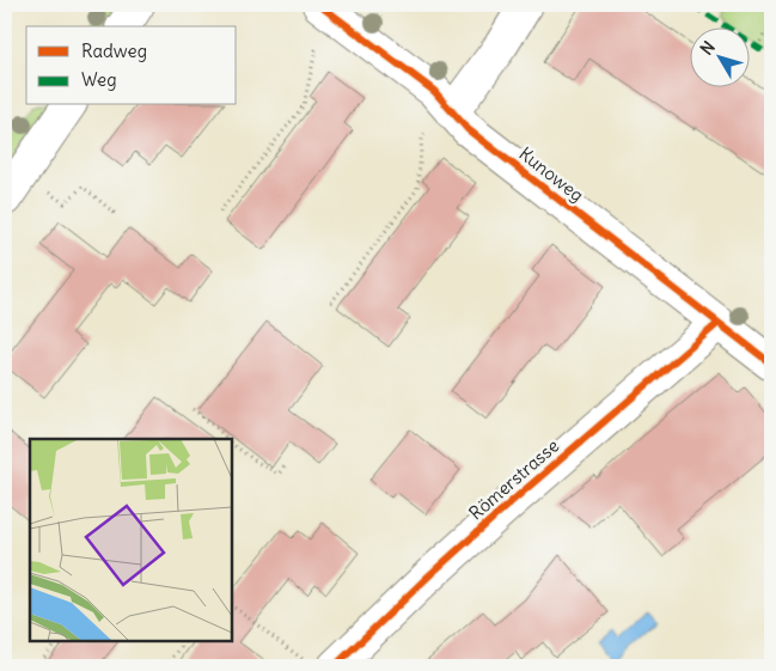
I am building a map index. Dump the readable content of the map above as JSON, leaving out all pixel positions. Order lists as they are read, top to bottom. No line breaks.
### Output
{"streets":{"street":["Kunoweg","Römerstrasse"]},"crossings":[["Kunoweg","Römerstrasse"]],"legend":["Radweg","Weg"],"north":"top left"}
